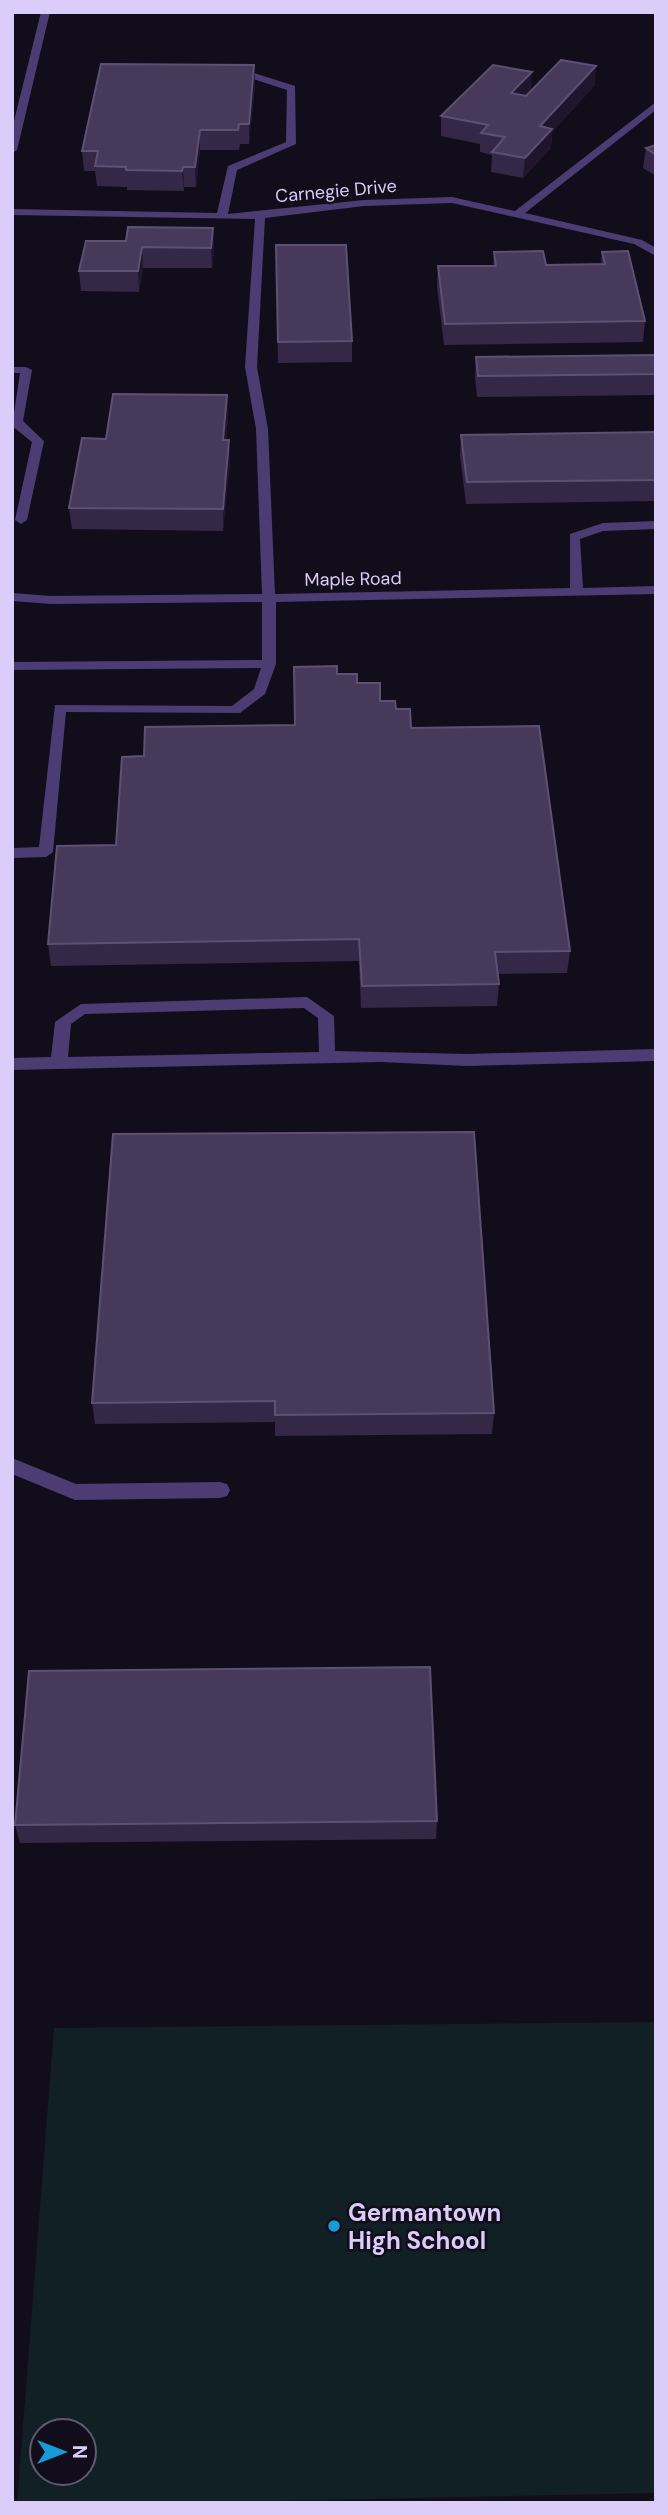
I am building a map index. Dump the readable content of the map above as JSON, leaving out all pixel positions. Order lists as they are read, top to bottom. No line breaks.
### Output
{"streets":{"street":["Carnegie Drive","Maple Road"]},"places":["Germantown High School"],"north":"right"}
